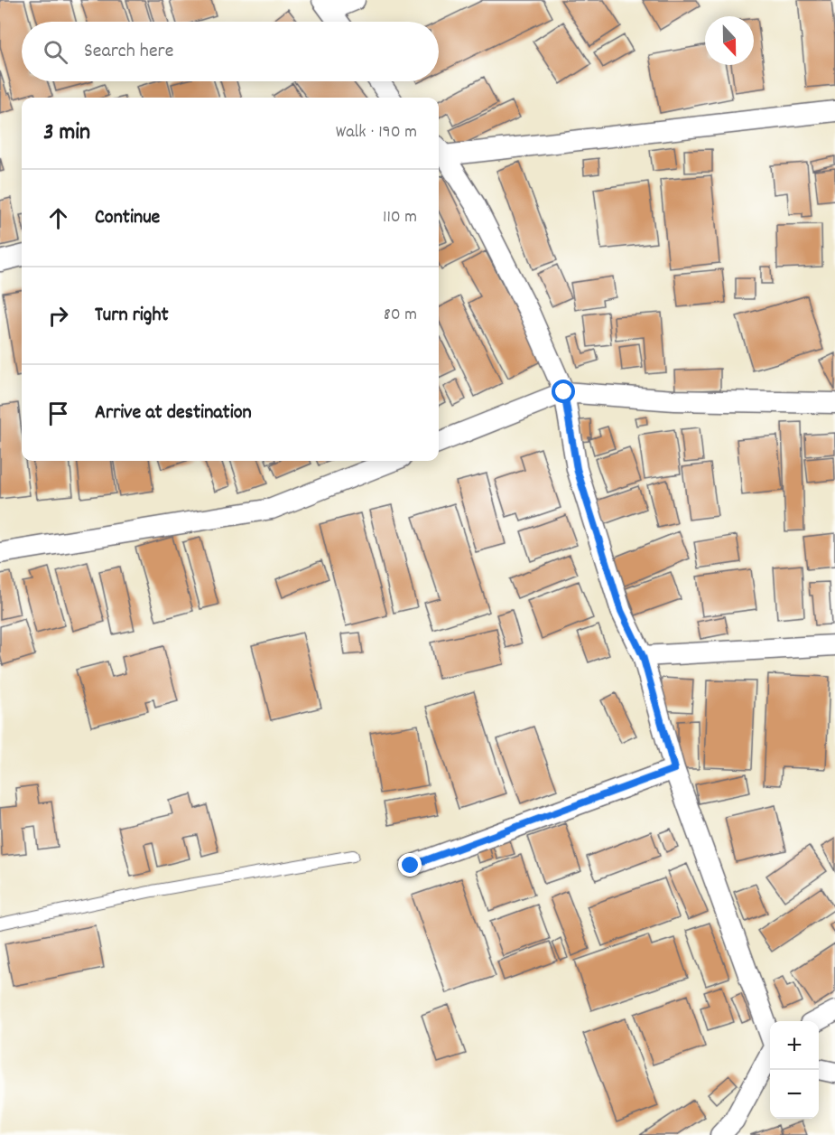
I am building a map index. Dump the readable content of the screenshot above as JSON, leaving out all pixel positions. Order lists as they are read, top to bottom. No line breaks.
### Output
{"north":"bottom","page":{"search":"Search here","heading":["3 min","Walk · 190 m"],"list":[["Continue","110 m"],["Turn right","80 m"],"Arrive at destination"],"map_buttons":["+","−"]}}
